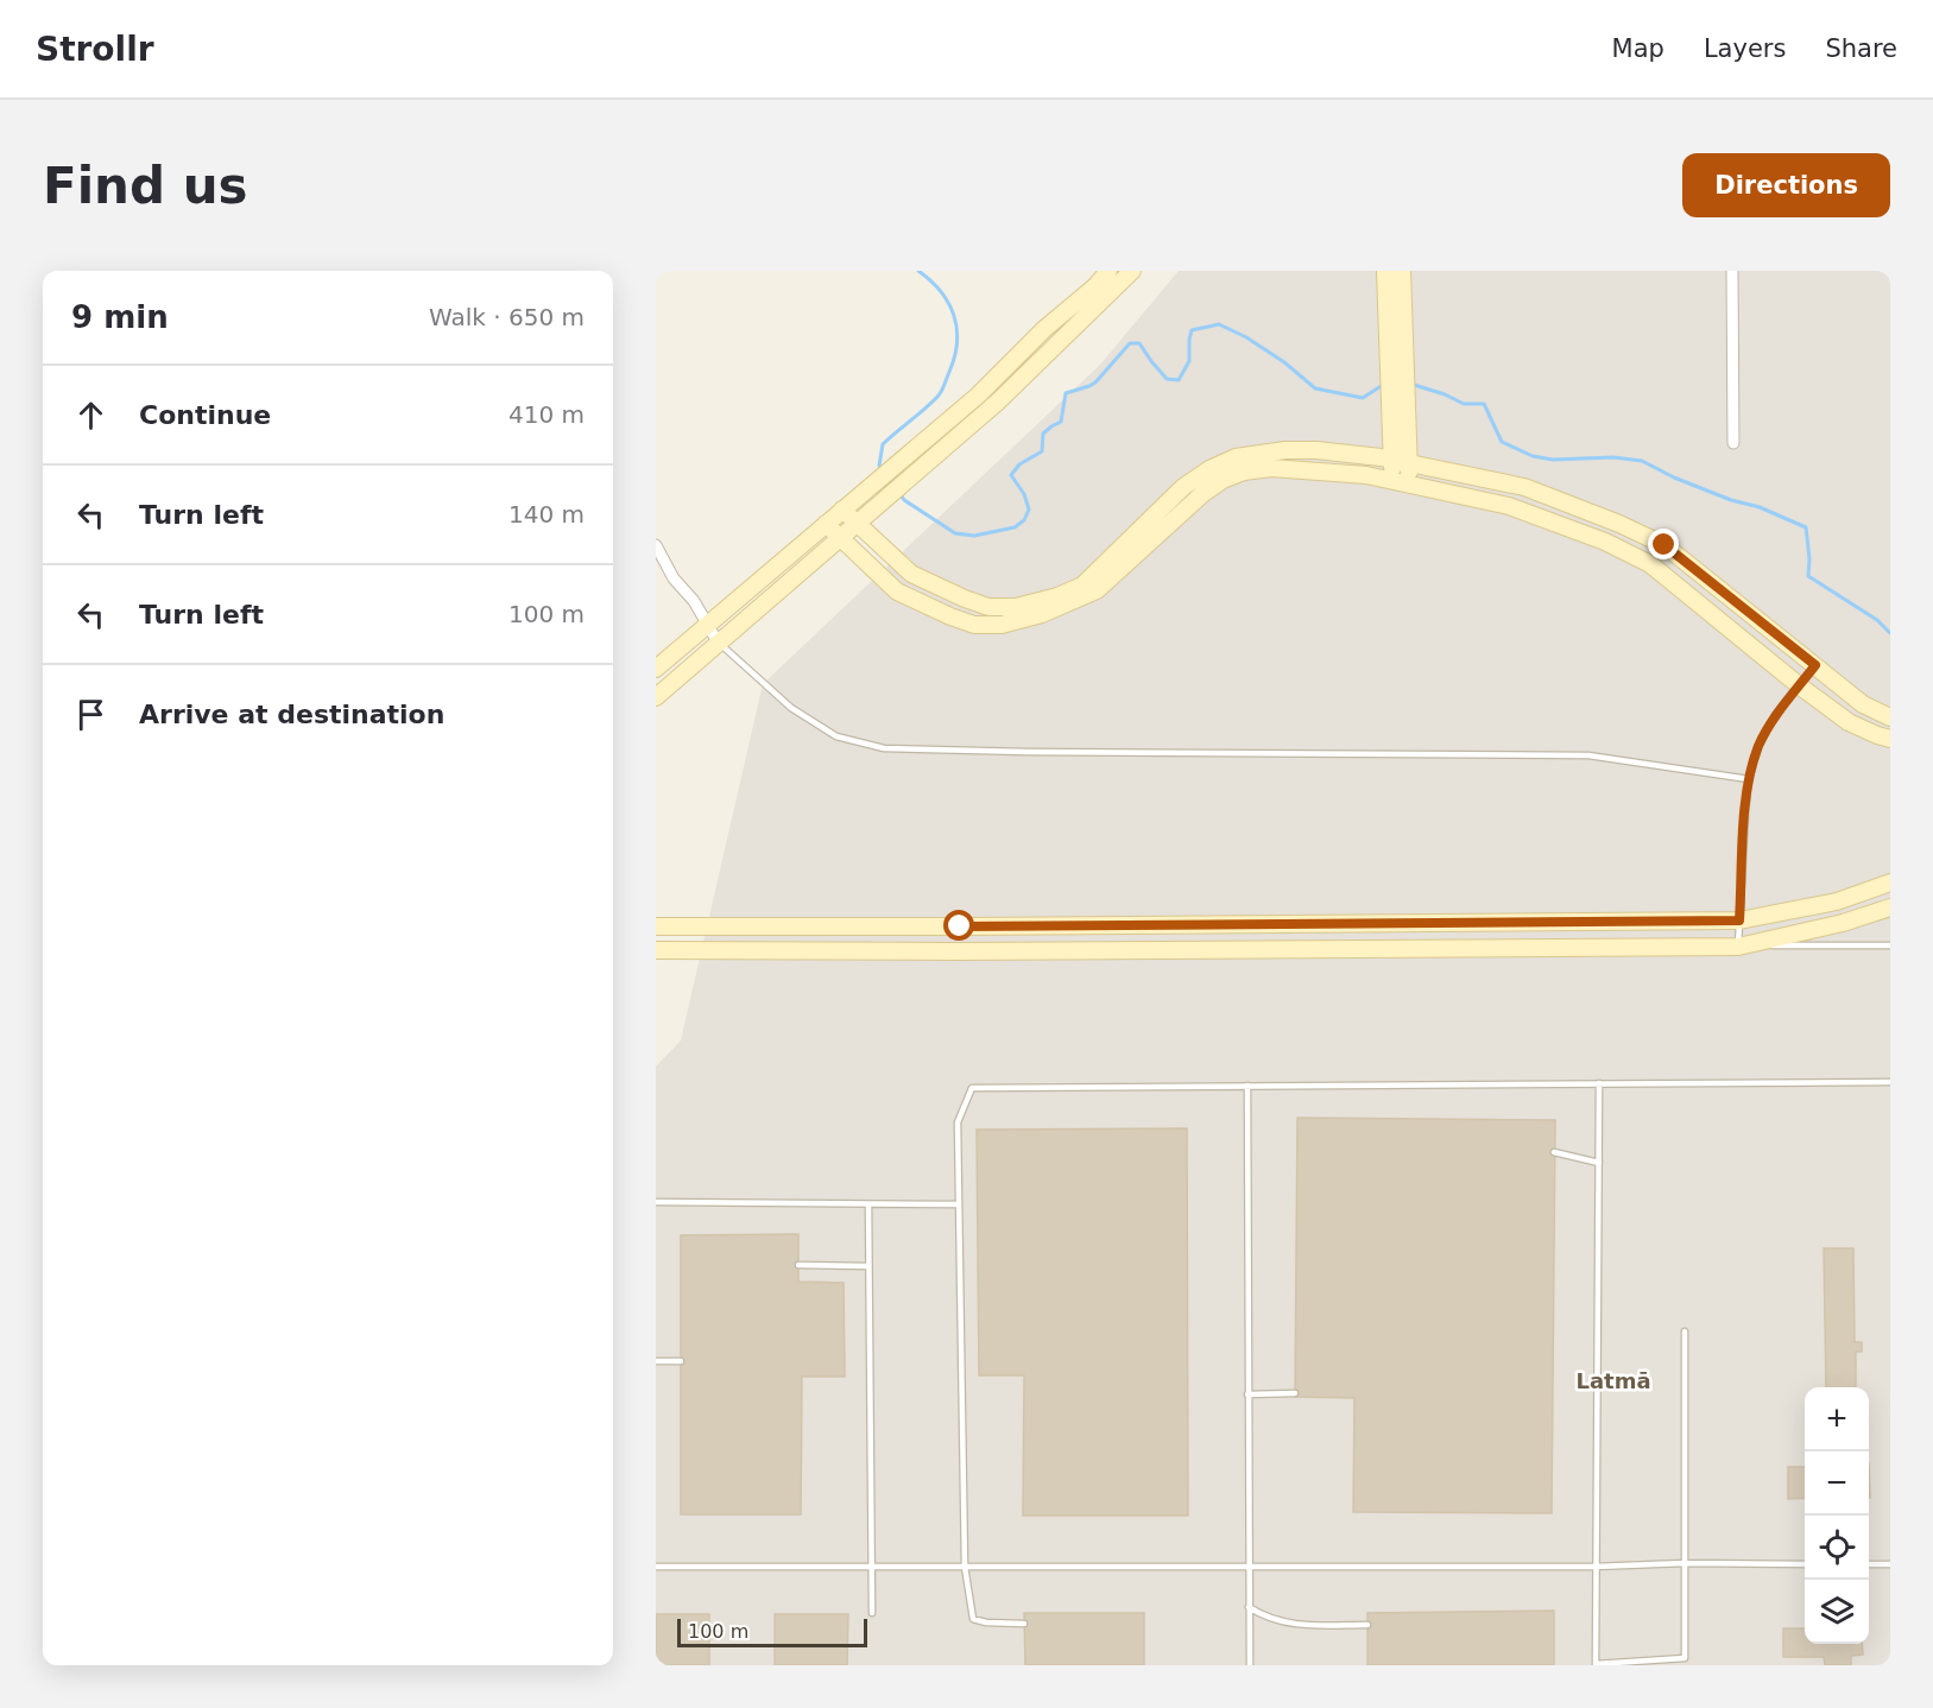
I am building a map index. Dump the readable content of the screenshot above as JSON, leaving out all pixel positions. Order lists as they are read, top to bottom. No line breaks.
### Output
{"districts":["Latmā"],"scale_bar":"100 m","page":{"header":"Strollr","nav":["Map","Layers","Share"],"buttons":"Directions","title":"Find us","heading":["9 min","Walk · 650 m"],"list":[["Continue","410 m"],["Turn left","140 m"],["Turn left","100 m"],"Arrive at destination"],"map_buttons":["+","−"],"scale":"100 m"}}
